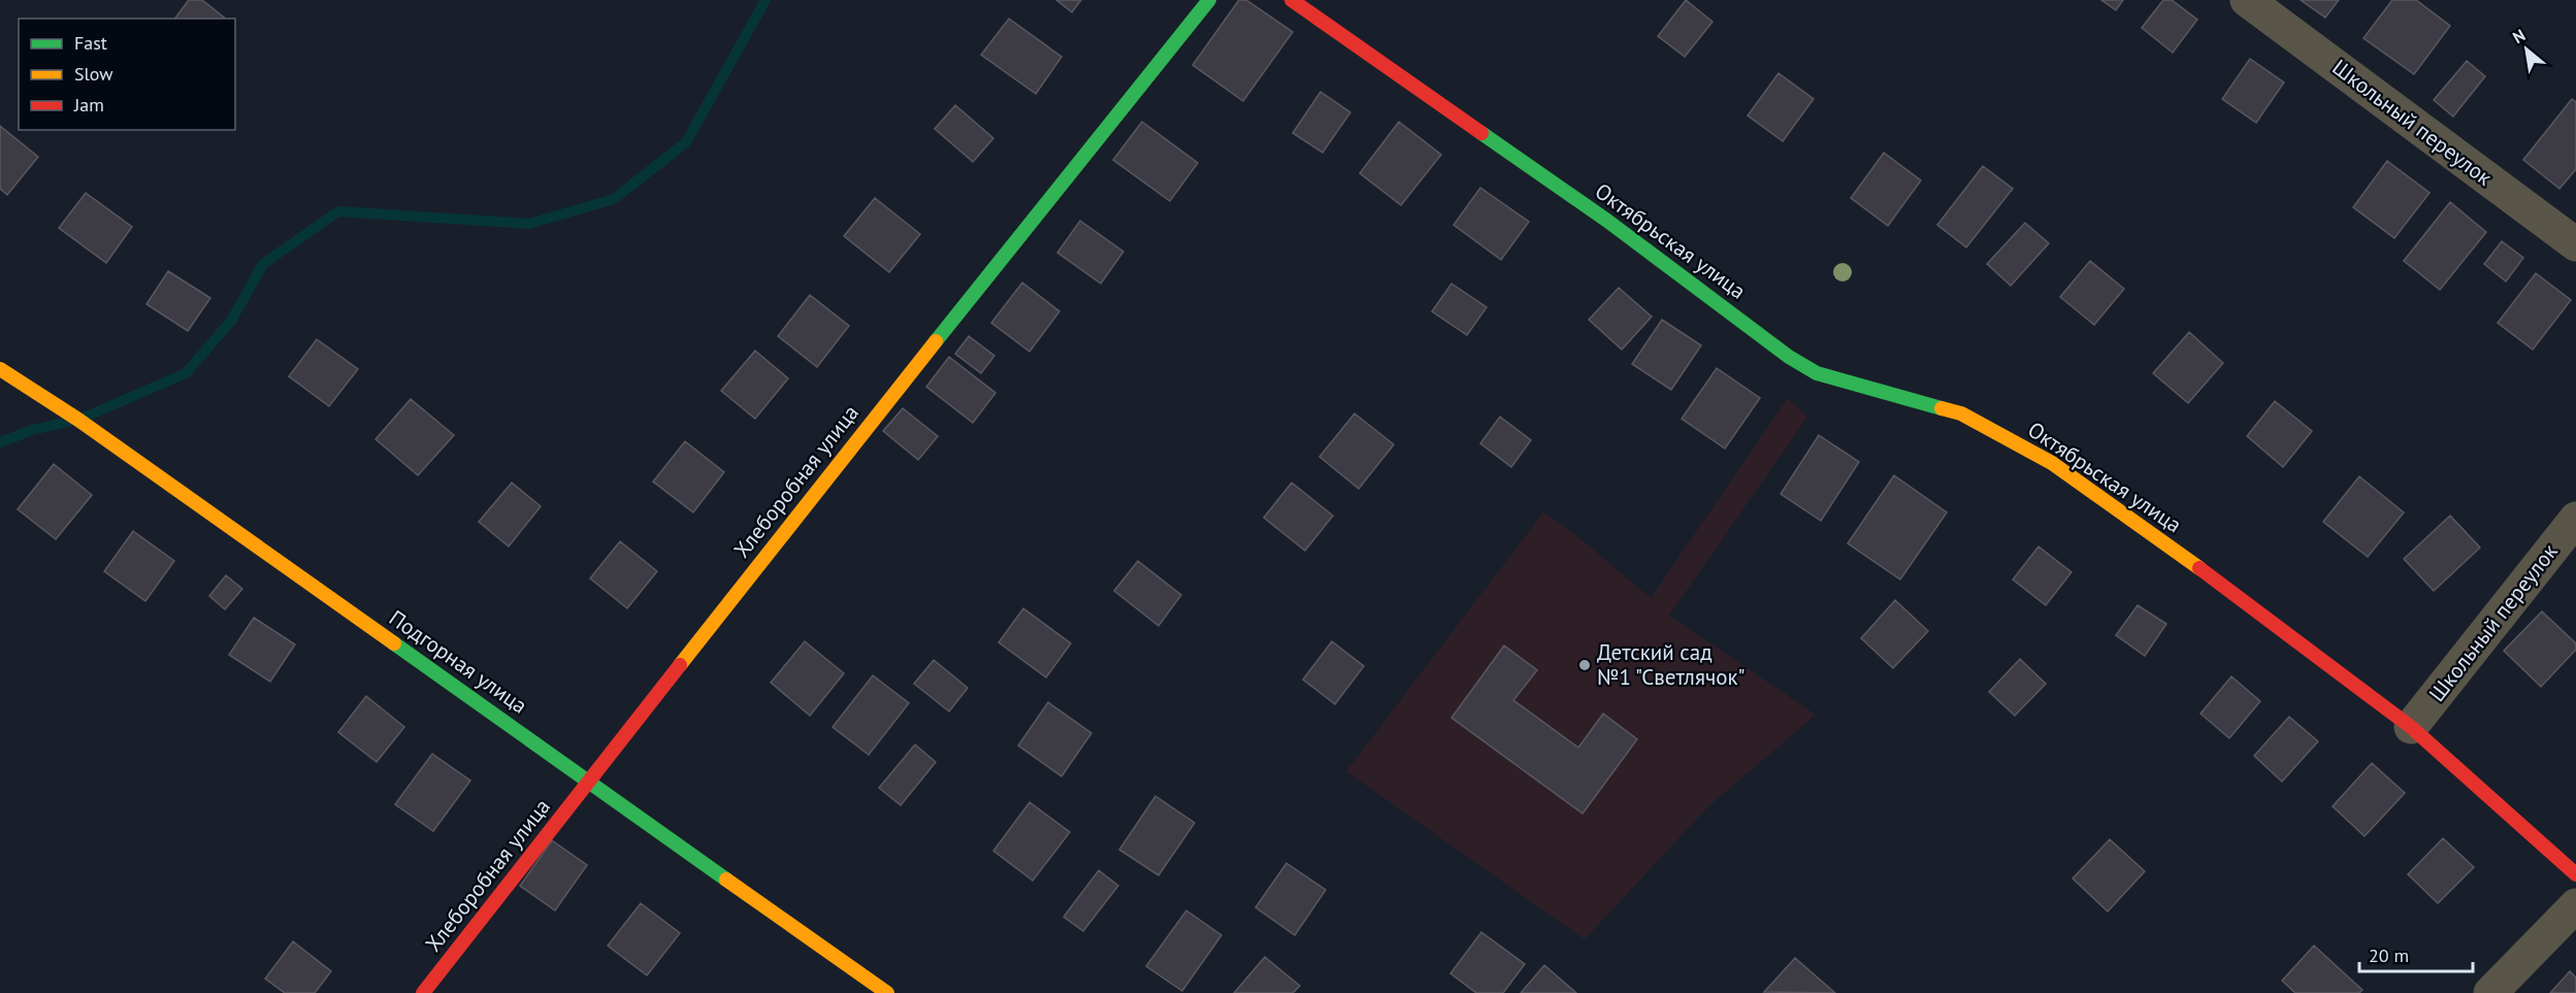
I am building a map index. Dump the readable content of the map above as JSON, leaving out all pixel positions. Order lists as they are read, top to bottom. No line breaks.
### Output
{"streets":{"street":["Школьный переулок","Октябрьская улица","Хлеборобная улица","Подгорная улица"]},"crossings":[["Школьный переулок","Октябрьская улица"],["Хлеборобная улица","Подгорная улица"]],"places":["Детский сад №1 \"Светлячок\""],"legend":["Fast","Slow","Jam"],"scale_bar":"20 m","north":"top left"}
